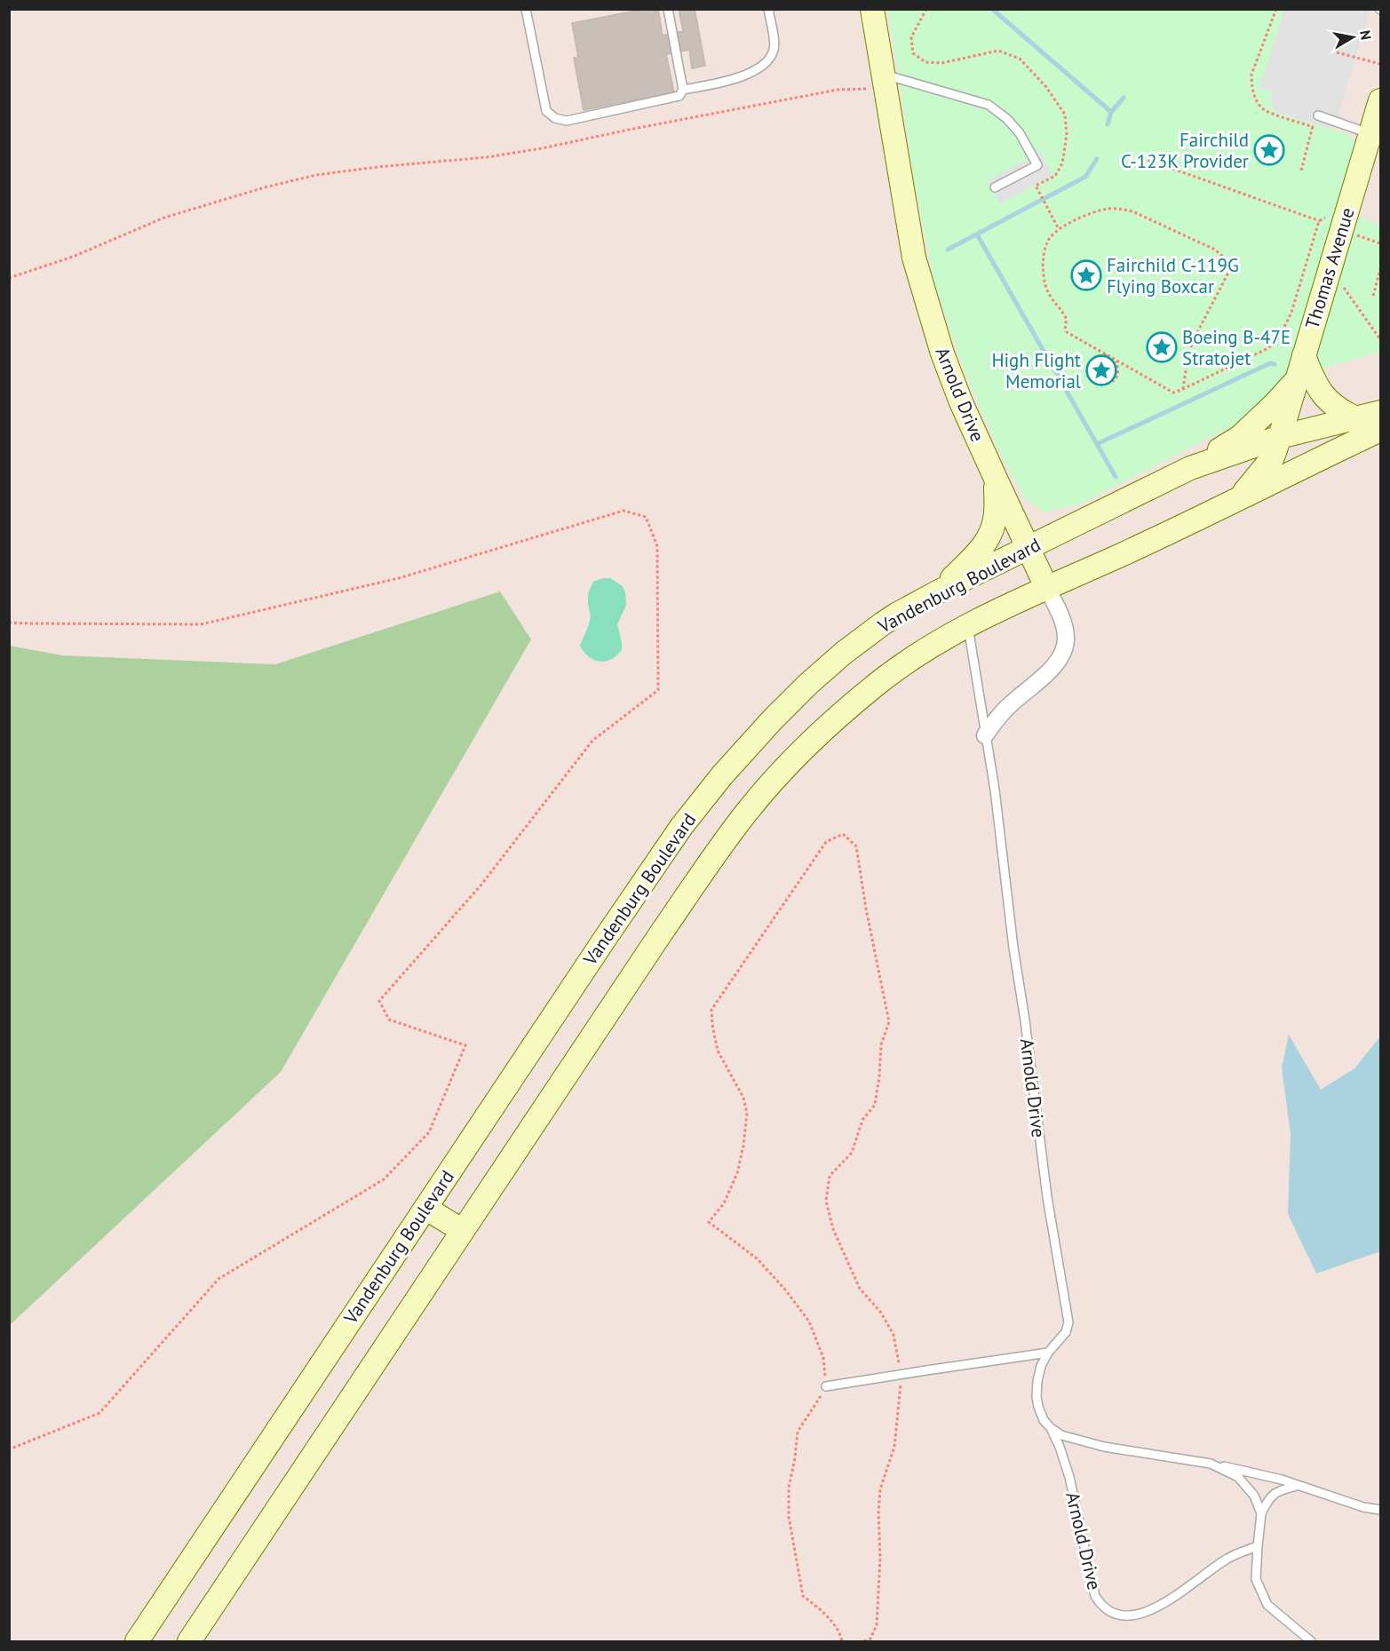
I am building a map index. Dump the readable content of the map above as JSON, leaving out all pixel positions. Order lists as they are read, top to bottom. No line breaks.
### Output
{"streets":{"main road":["Thomas Avenue","Arnold Drive","Vandenburg Boulevard"]},"crossings":[["Thomas Avenue","Vandenburg Boulevard"],["Arnold Drive","Vandenburg Boulevard"]],"places":{"place":["Fairchild C-123K Provider","Fairchild C-119G Flying Boxcar","Boeing B-47E Stratojet","High Flight Memorial"]},"north":"right"}
